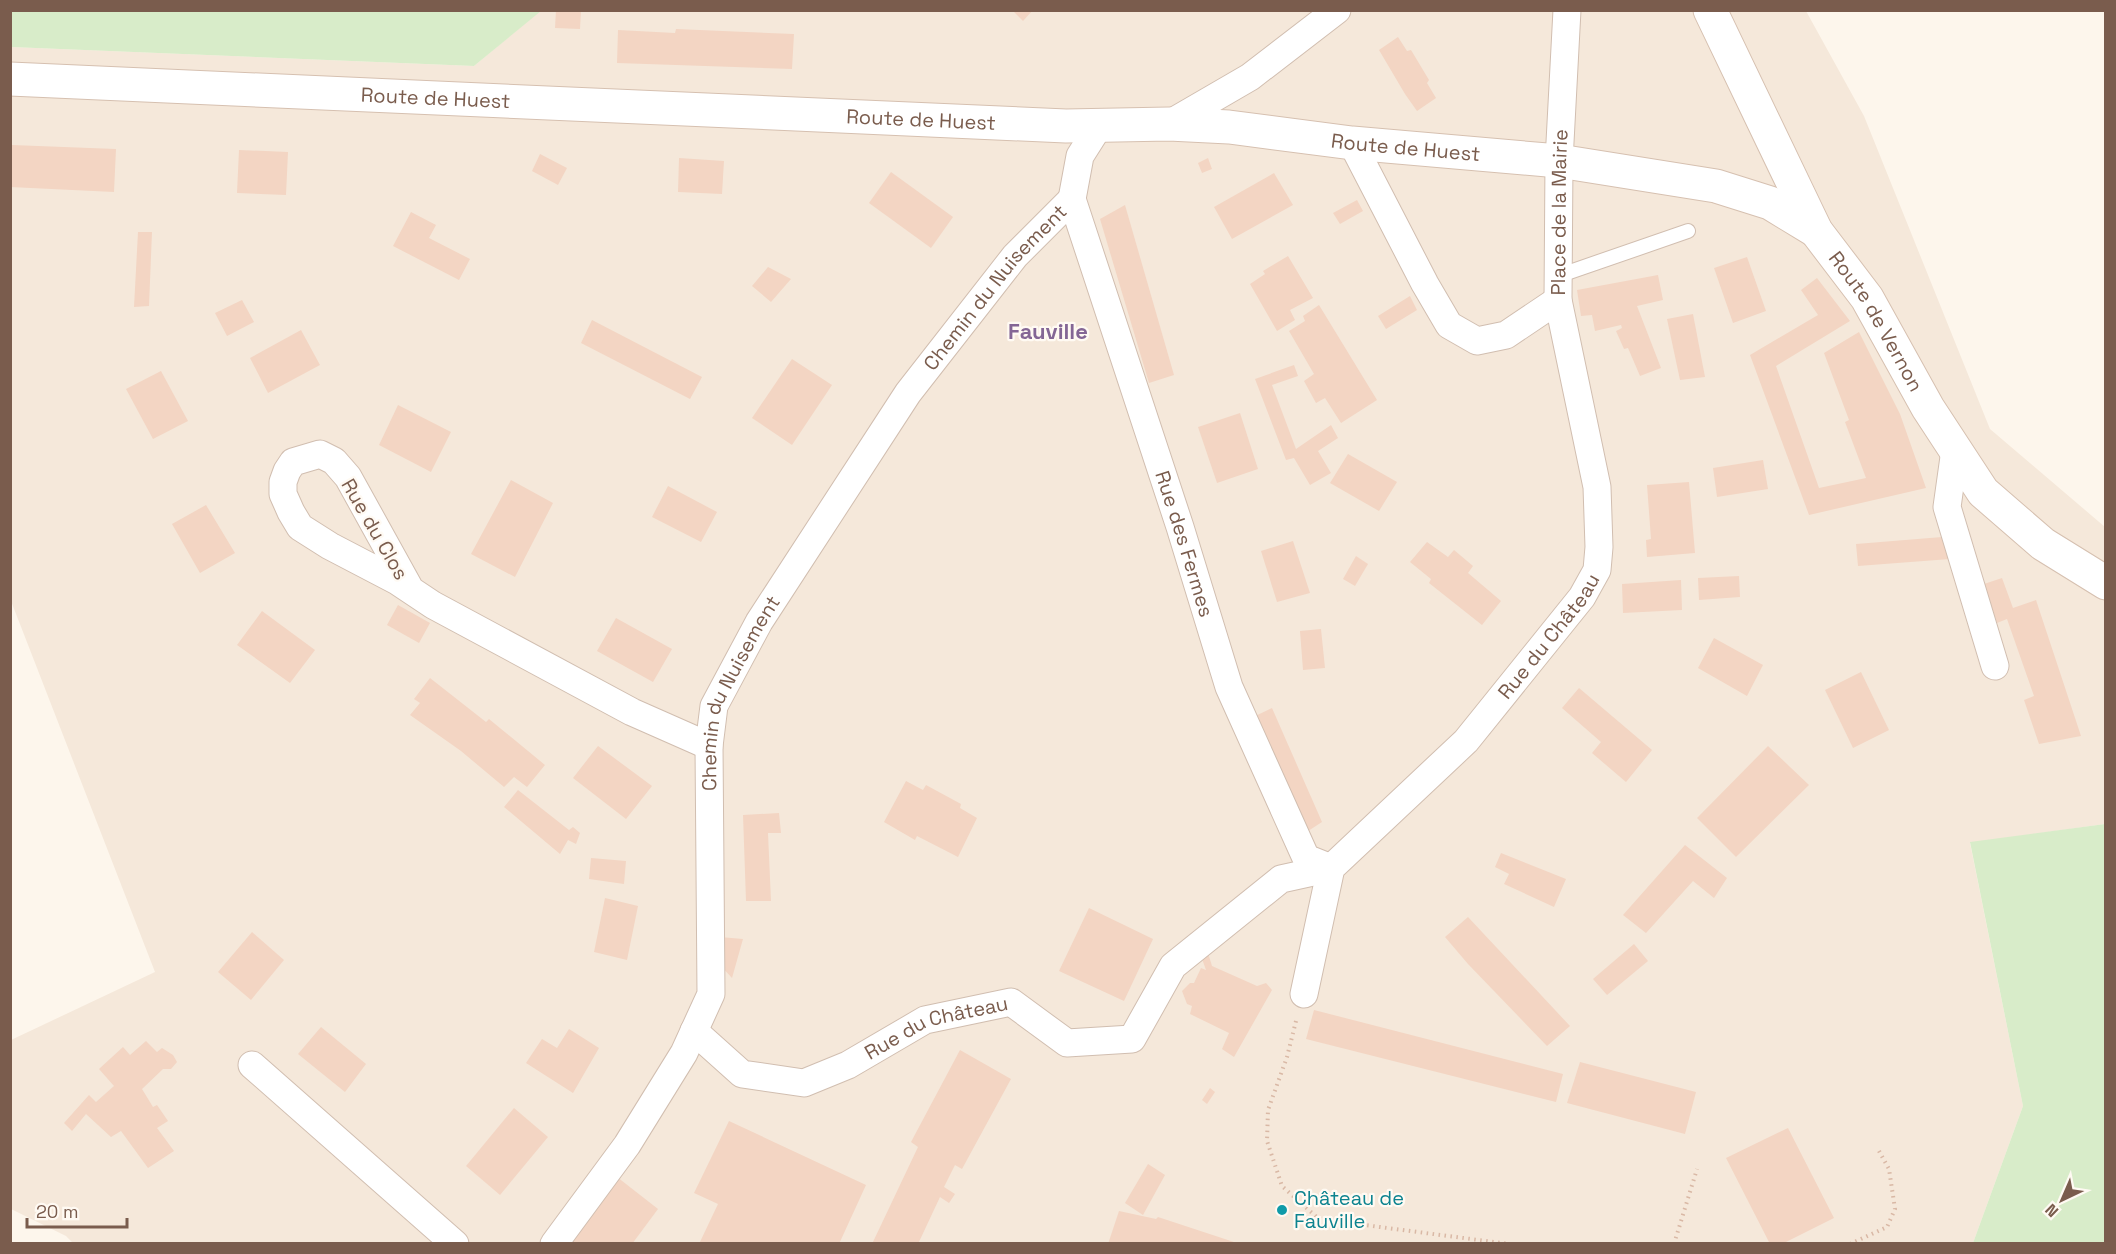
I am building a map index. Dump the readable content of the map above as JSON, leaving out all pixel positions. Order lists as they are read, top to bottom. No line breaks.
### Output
{"streets":{"main road":["Route de Huest","Route de Vernon"],"street":["Place de la Mairie","Chemin du Nuisement","Rue du Clos","Rue des Fermes","Rue du Château"]},"crossings":[["Route de Huest","Place de la Mairie"],["Route de Huest","Route de Vernon"],["Place de la Mairie","Rue du Château"],["Chemin du Nuisement","Rue du Clos"],["Chemin du Nuisement","Rue des Fermes"],["Chemin du Nuisement","Rue du Château"],["Rue des Fermes","Rue du Château"]],"districts":["Fauville"],"places":["Château de Fauville"],"scale_bar":"20 m","north":"bottom left"}
